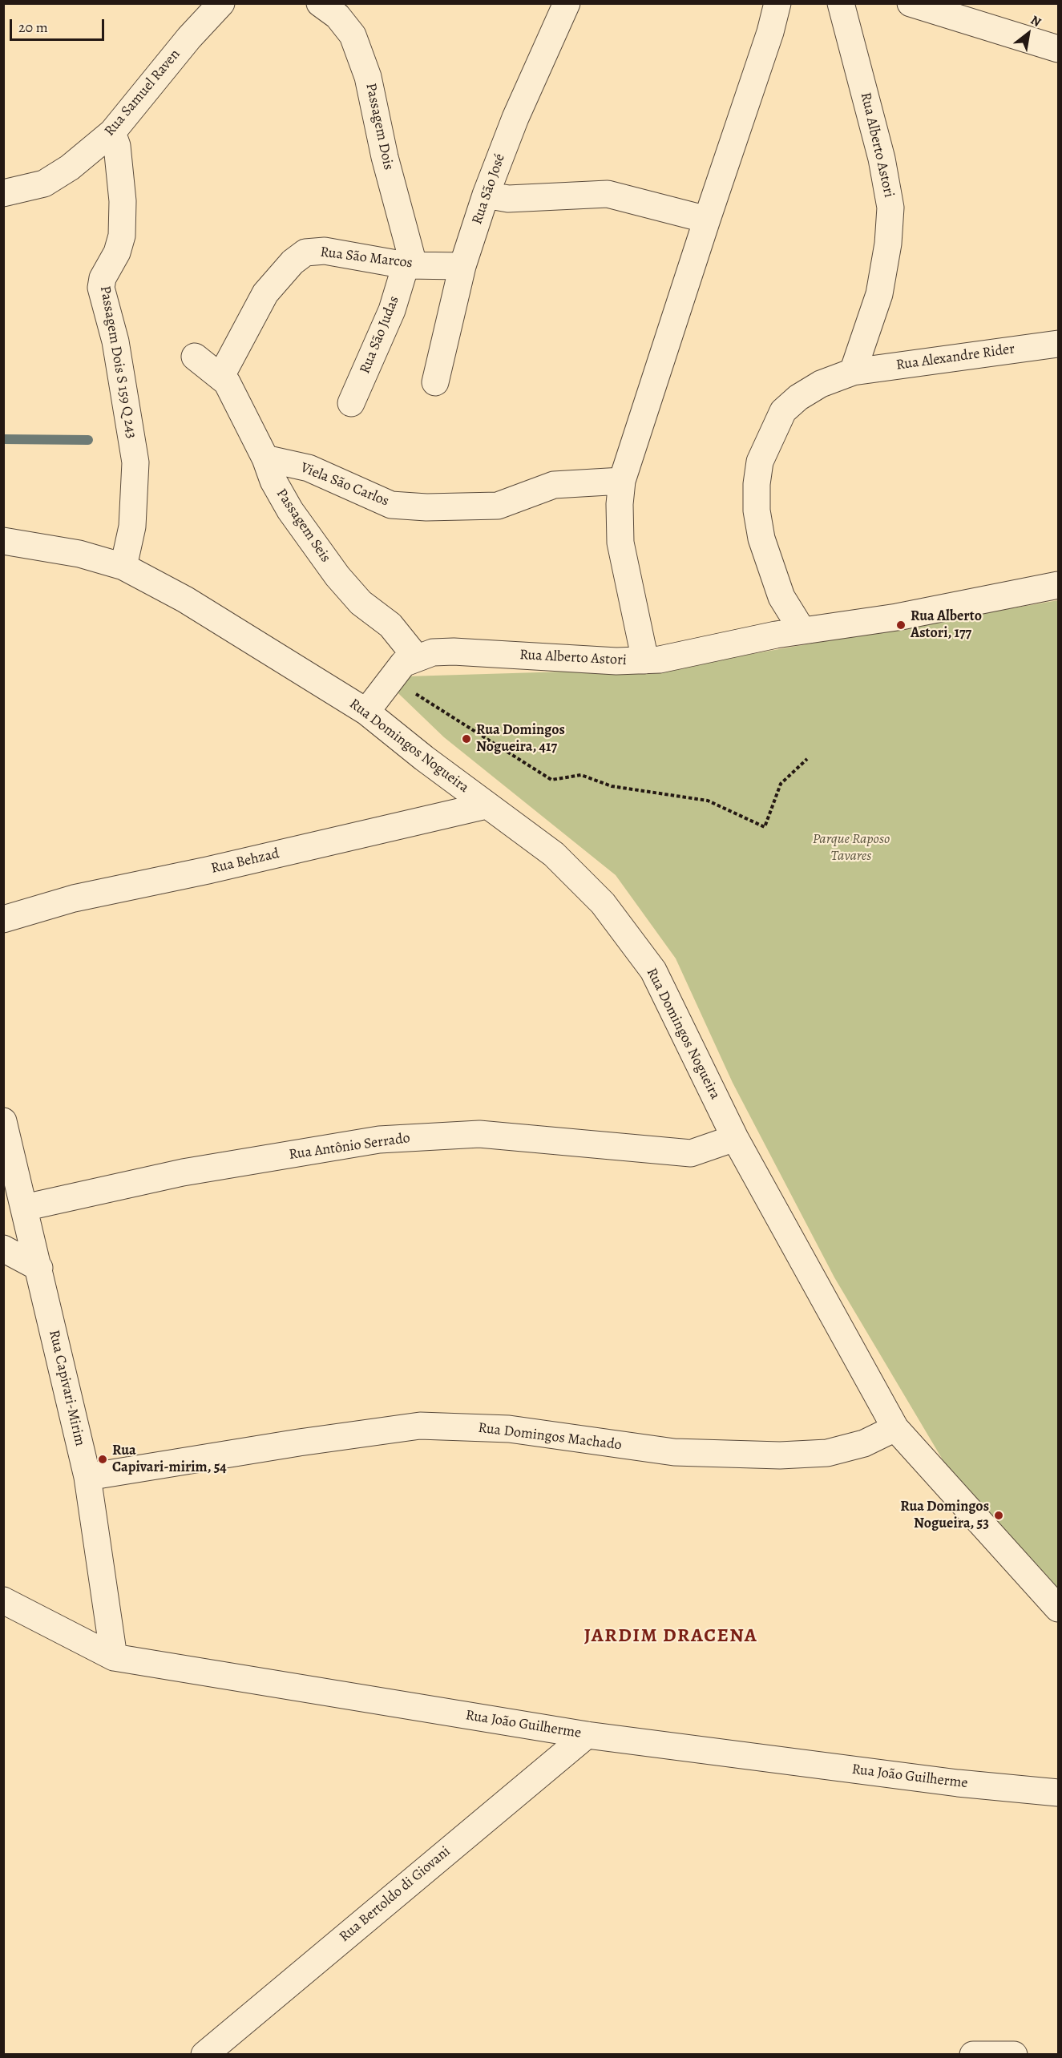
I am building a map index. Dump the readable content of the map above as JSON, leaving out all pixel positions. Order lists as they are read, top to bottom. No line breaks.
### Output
{"streets":{"street":["Rua Samuel Raven","Passagem Dois","Rua Alberto Astori","Rua São José","Rua São Marcos","Rua São Judas","Rua Alexandre Rider","Passagem Dois S 159 Q 243","Viela São Carlos","Passagem Seis","Rua Domingos Nogueira","Rua Behzad","Rua Antônio Serrado","Rua Capivari-Mirim","Rua Domingos Machado","Rua João Guilherme","Rua Bertoldo di Giovani"]},"crossings":[["Rua Samuel Raven","Passagem Dois S 159 Q 243"],["Passagem Dois","Rua São Marcos"],["Passagem Dois","Rua São Judas"],["Rua Alberto Astori","Rua Alexandre Rider"],["Rua Alberto Astori","Passagem Seis"],["Rua Alberto Astori","Rua Domingos Nogueira"],["Rua São José","Rua São Marcos"],["Rua São Marcos","Rua São Judas"],["Rua São Marcos","Passagem Seis"],["Passagem Dois S 159 Q 243","Rua Domingos Nogueira"],["Viela São Carlos","Passagem Seis"],["Rua Domingos Nogueira","Rua Behzad"],["Rua Domingos Nogueira","Rua Antônio Serrado"],["Rua Domingos Nogueira","Rua Domingos Machado"],["Rua Antônio Serrado","Rua Capivari-Mirim"],["Rua Capivari-Mirim","Rua Domingos Machado"],["Rua Capivari-Mirim","Rua João Guilherme"],["Rua João Guilherme","Rua Bertoldo di Giovani"]],"districts":["JARDIM DRACENA"],"parks":["Parque Raposo Tavares"],"places":["Rua Alberto Astori, 177","Rua Domingos Nogueira, 417","Rua Capivari-mirim, 54","Rua Domingos Nogueira, 53"],"scale_bar":"20 m","north":"top right"}
